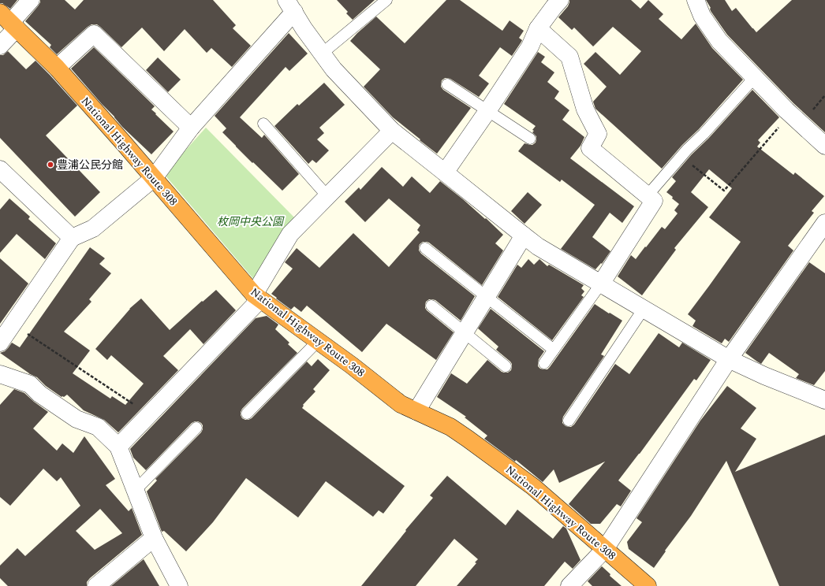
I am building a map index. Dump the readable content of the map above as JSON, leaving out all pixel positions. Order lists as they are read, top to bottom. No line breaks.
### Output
{"streets":{"highway":["National Highway Route 308"]},"parks":["枚岡中央公園"],"places":["豊浦公民分館"]}
